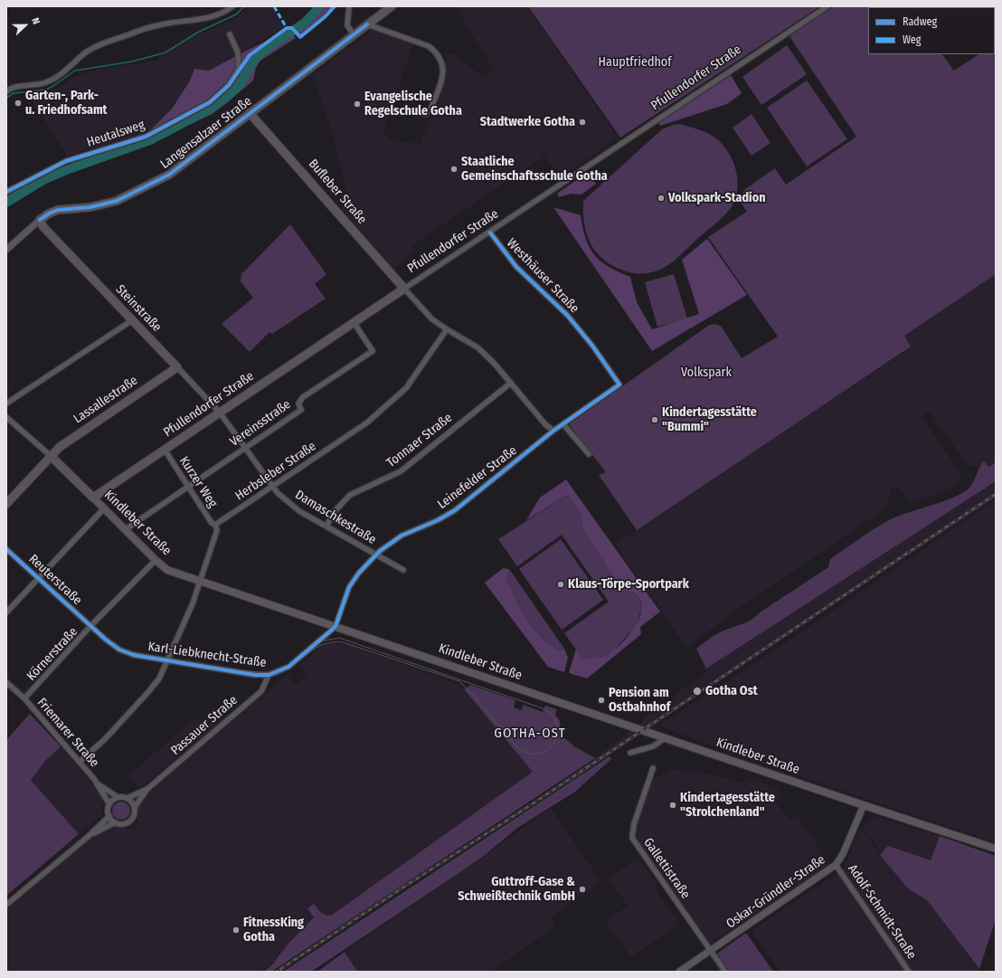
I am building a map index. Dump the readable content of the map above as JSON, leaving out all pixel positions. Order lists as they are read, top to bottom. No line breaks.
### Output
{"streets":{"main road":["Pfullendorfer Straße","Langensalzaer Straße","Bufleber Straße","Steinstraße","Lassallestraße","Kindleber Straße"],"street":["Heutalsweg","Westhäuser Straße","Vereinsstraße","Tonnaer Straße","Herbsleber Straße","Leinefelder Straße","Kurzer Weg","Damaschkestraße","Reuterstraße","Körnerstraße","Karl-Liebknecht-Straße","Passauer Straße","Friemarer Straße","Gallettistraße","Oskar-Gründler-Straße","Adolf-Schmidt-Straße"]},"crossings":[["Pfullendorfer Straße","Bufleber Straße"],["Pfullendorfer Straße","Westhäuser Straße"],["Pfullendorfer Straße","Steinstraße"],["Pfullendorfer Straße","Vereinsstraße"],["Pfullendorfer Straße","Kurzer Weg"],["Pfullendorfer Straße","Damaschkestraße"],["Pfullendorfer Straße","Kindleber Straße"],["Langensalzaer Straße","Bufleber Straße"],["Langensalzaer Straße","Steinstraße"],["Westhäuser Straße","Leinefelder Straße"],["Steinstraße","Lassallestraße"],["Steinstraße","Damaschkestraße"],["Lassallestraße","Kindleber Straße"],["Vereinsstraße","Kurzer Weg"],["Vereinsstraße","Damaschkestraße"],["Vereinsstraße","Kindleber Straße"],["Tonnaer Straße","Damaschkestraße"],["Herbsleber Straße","Kurzer Weg"],["Herbsleber Straße","Damaschkestraße"],["Leinefelder Straße","Damaschkestraße"],["Leinefelder Straße","Kindleber Straße"],["Leinefelder Straße","Karl-Liebknecht-Straße"],["Kindleber Straße","Körnerstraße"],["Kindleber Straße","Karl-Liebknecht-Straße"],["Kindleber Straße","Oskar-Gründler-Straße"],["Reuterstraße","Körnerstraße"],["Reuterstraße","Karl-Liebknecht-Straße"],["Körnerstraße","Karl-Liebknecht-Straße"],["Körnerstraße","Friemarer Straße"],["Karl-Liebknecht-Straße","Passauer Straße"],["Passauer Straße","Friemarer Straße"],["Gallettistraße","Oskar-Gründler-Straße"],["Oskar-Gründler-Straße","Adolf-Schmidt-Straße"]],"districts":["GOTHA-OST"],"parks":["Hauptfriedhof","Volkspark"],"places":["Garten-, Park- u. Friedhofsamt","Evangelische Regelschule Gotha","Stadtwerke Gotha","Staatliche Gemeinschaftsschule Gotha","Volkspark-Stadion","Kindertagesstätte \"Bummi\"","Klaus-Törpe-Sportpark","Gotha Ost","Pension am Ostbahnhof","Kindertagesstätte \"Strolchenland\"","Guttroff-Gase & Schweißtechnik GmbH","FitnessKing Gotha"],"legend":["Radweg","Weg"],"north":"right"}
